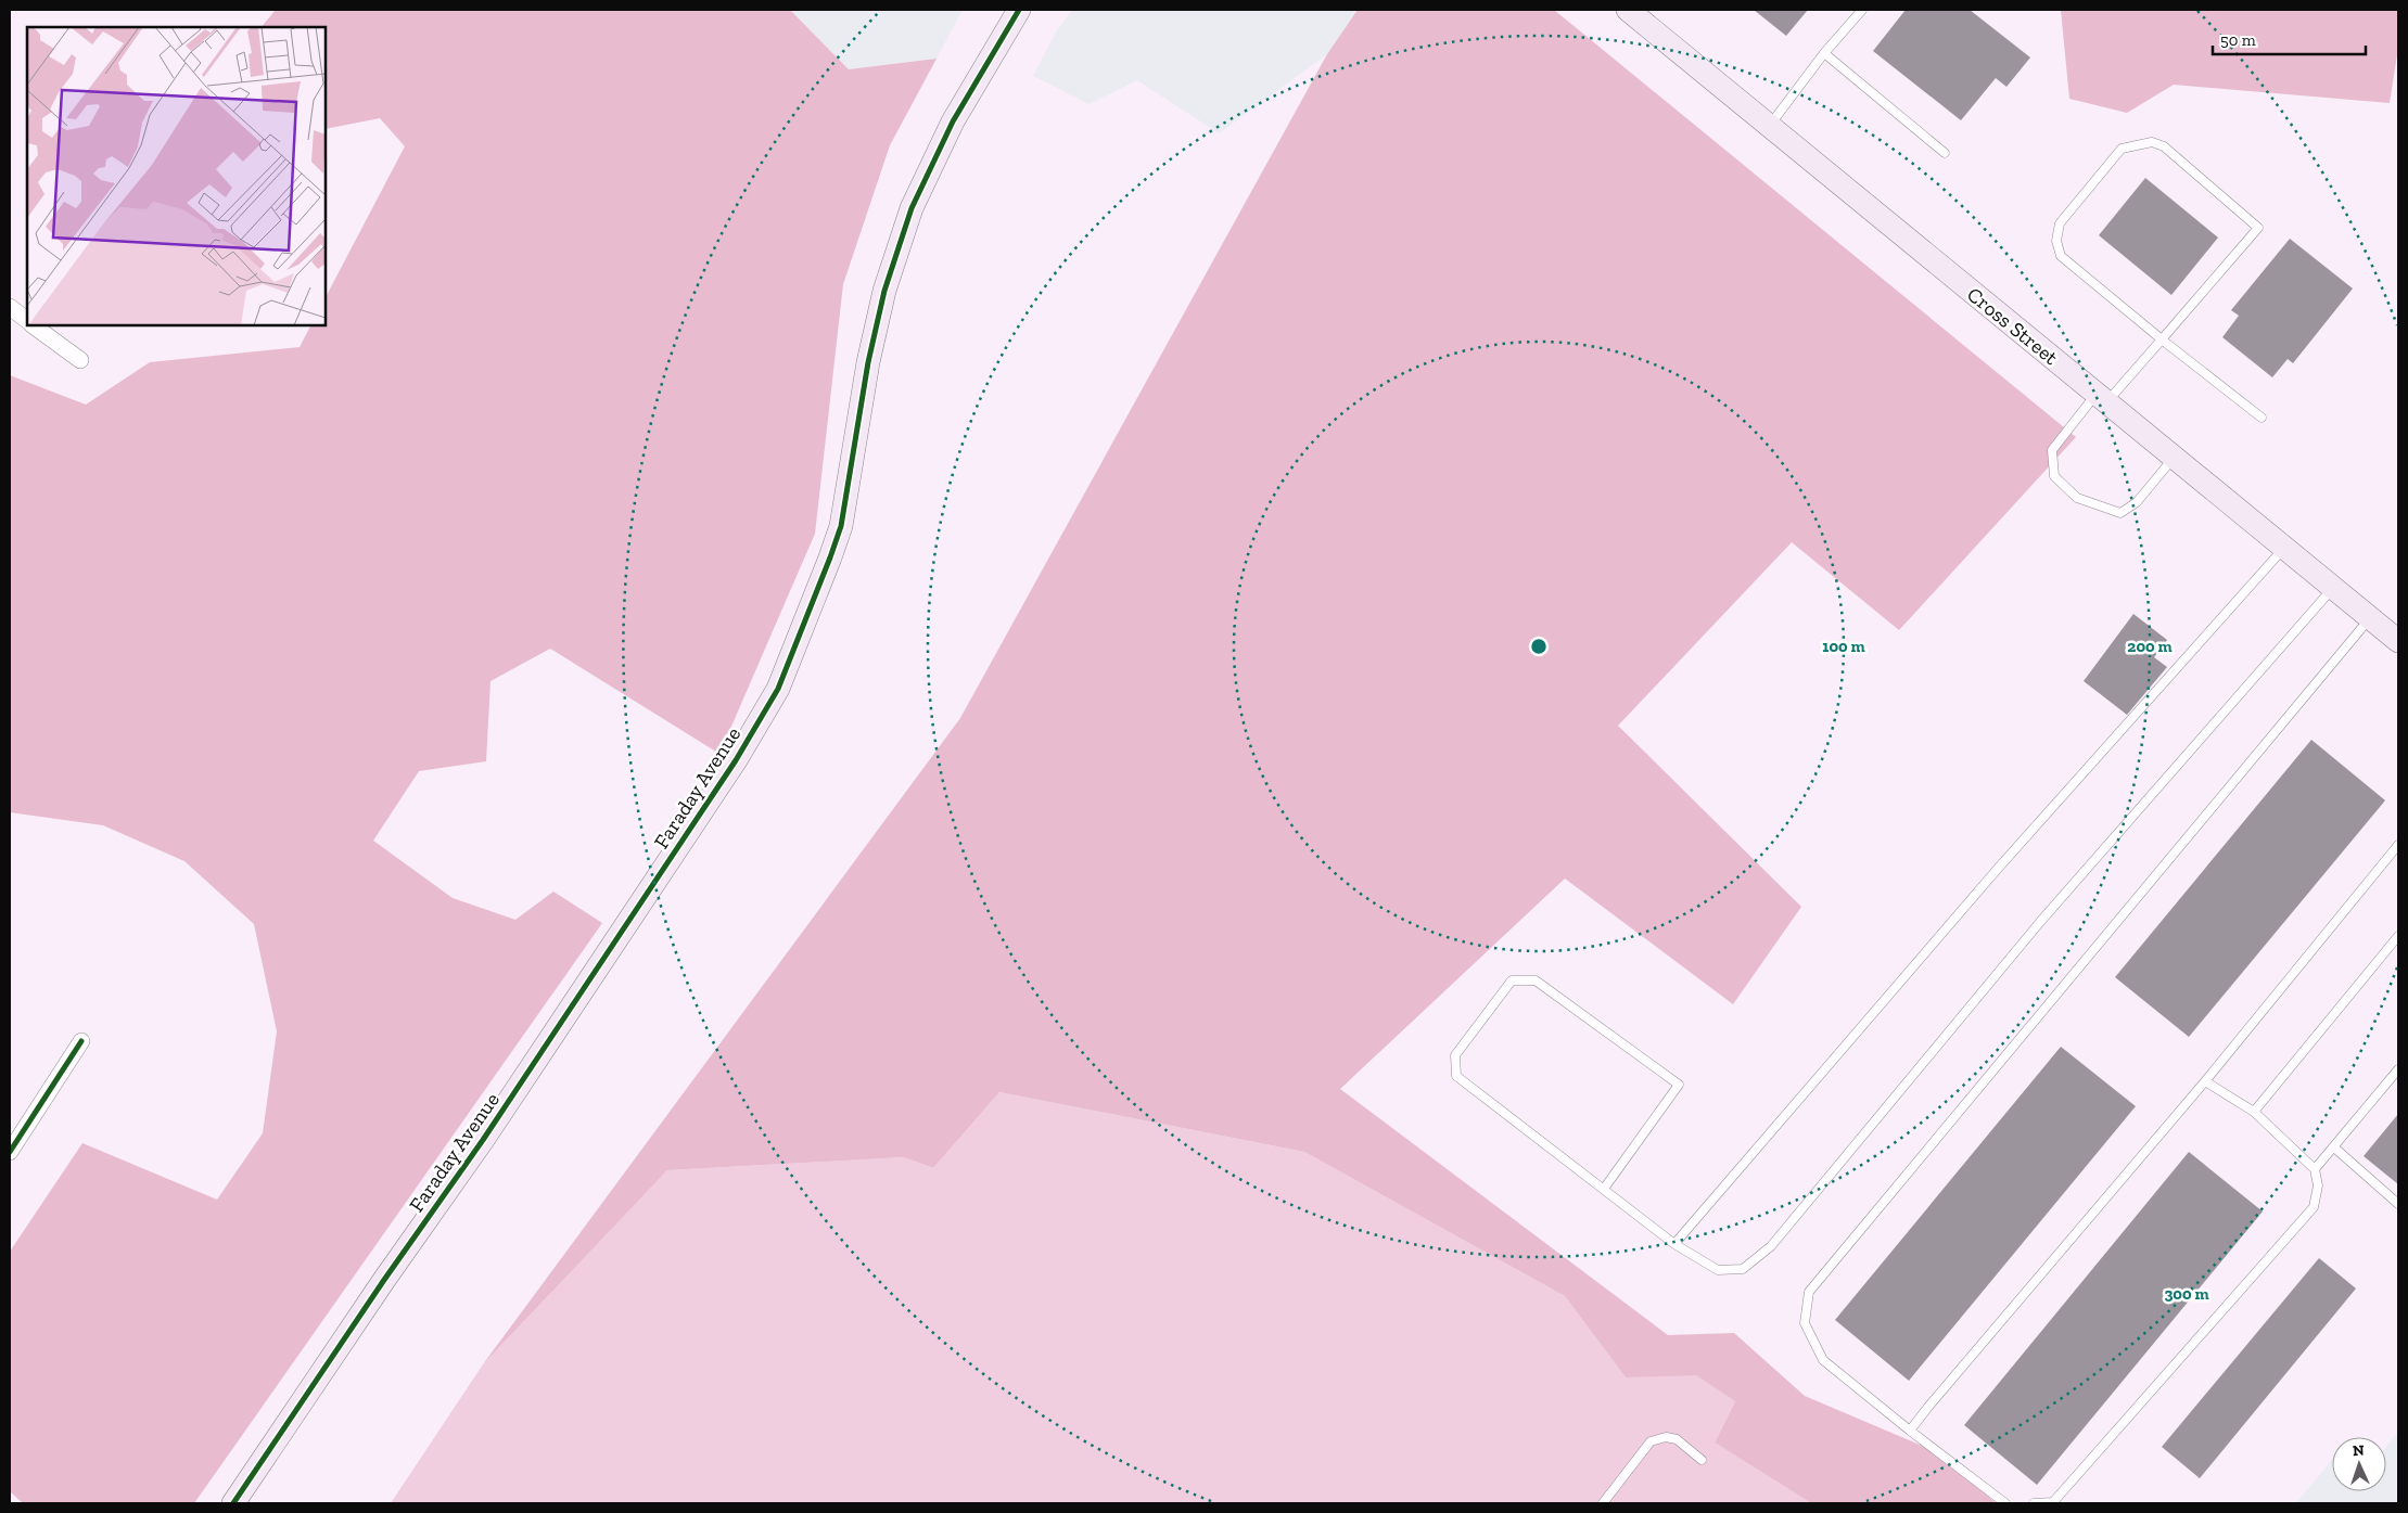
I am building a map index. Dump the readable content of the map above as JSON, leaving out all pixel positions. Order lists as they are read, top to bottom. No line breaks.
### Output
{"streets":{"street":["Cross Street","Faraday Avenue"]},"scale_bar":"50 m","north":"top","rings":["100 m","200 m","300 m"]}
